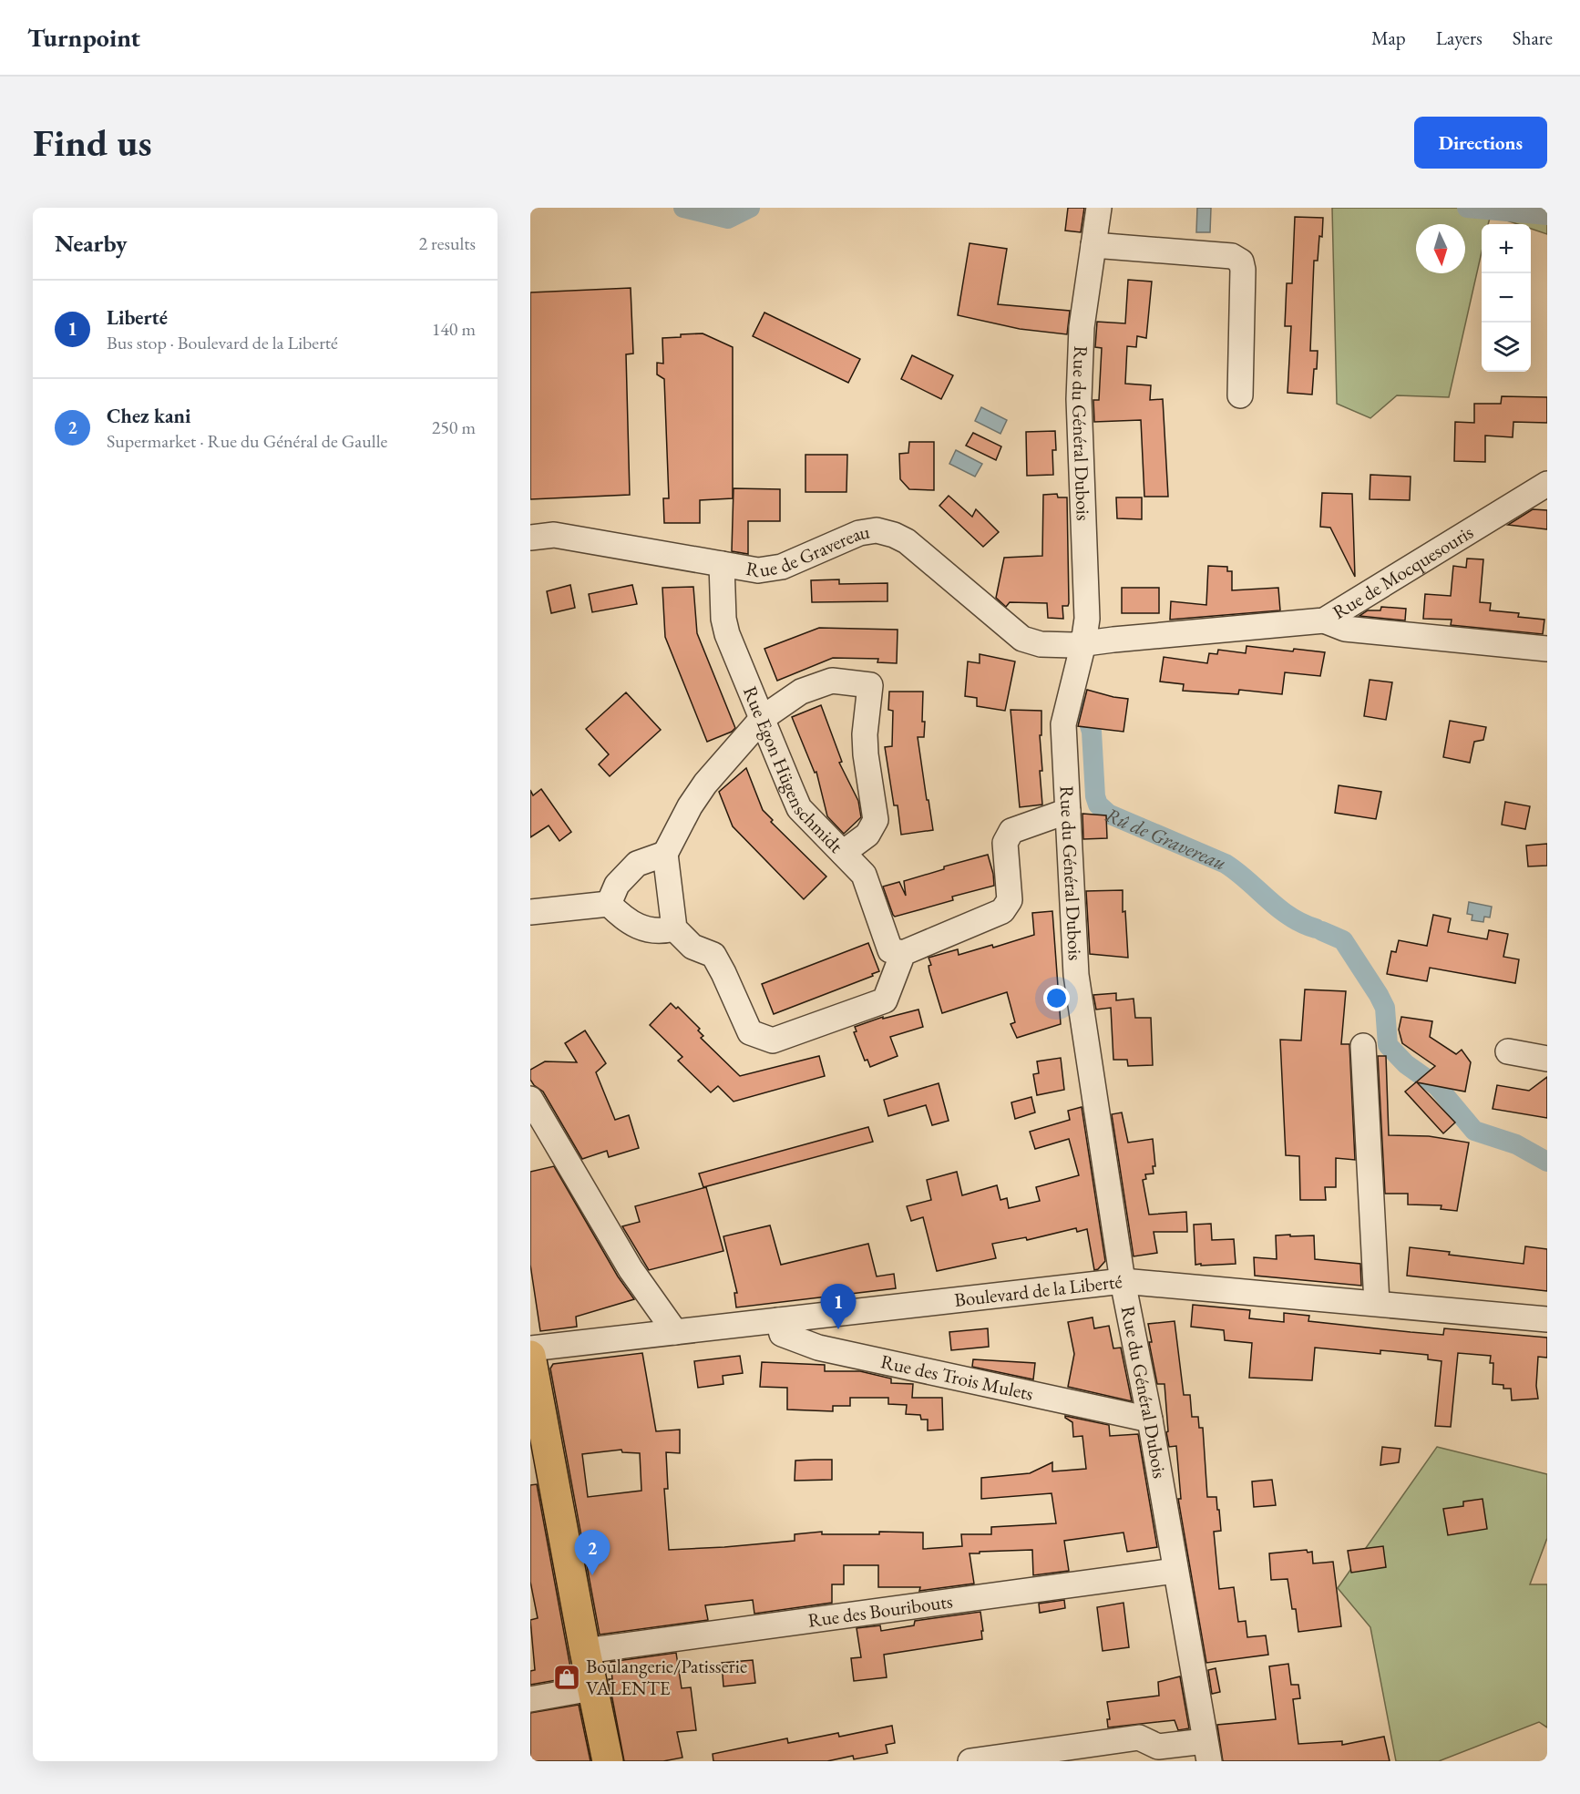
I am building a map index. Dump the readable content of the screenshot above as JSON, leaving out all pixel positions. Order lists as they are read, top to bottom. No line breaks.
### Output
{"streets":{"street":["Rue du Général Dubois","Rue de Gravereau","Rue de Mocquesouris","Rue Egon Hügenschmidt","Boulevard de la Liberté","Rue des Trois Mulets","Rue des Bouribouts"]},"crossings":[["Rue du Général Dubois","Rue de Gravereau"],["Rue du Général Dubois","Rue de Mocquesouris"],["Rue du Général Dubois","Boulevard de la Liberté"],["Rue du Général Dubois","Rue des Trois Mulets"],["Rue du Général Dubois","Rue des Bouribouts"],["Rue de Gravereau","Rue de Mocquesouris"],["Rue de Gravereau","Rue Egon Hügenschmidt"],["Boulevard de la Liberté","Rue des Trois Mulets"]],"water":["Rû de Gravereau"],"places":{"shop":["Boulangerie/Patisserie VALENTE"]},"north":"bottom","page":{"header":"Turnpoint","nav":["Map","Layers","Share"],"buttons":"Directions","title":"Find us","heading":["Nearby","2 results"],"map_buttons":["+","−"],"list":[{"mark":"1","name":"Liberté","note":"Bus stop · Boulevard de la Liberté","value":"140 m"},{"mark":"2","name":"Chez kani","note":"Supermarket · Rue du Général de Gaulle","value":"250 m"}],"pins":["1","2"]}}
